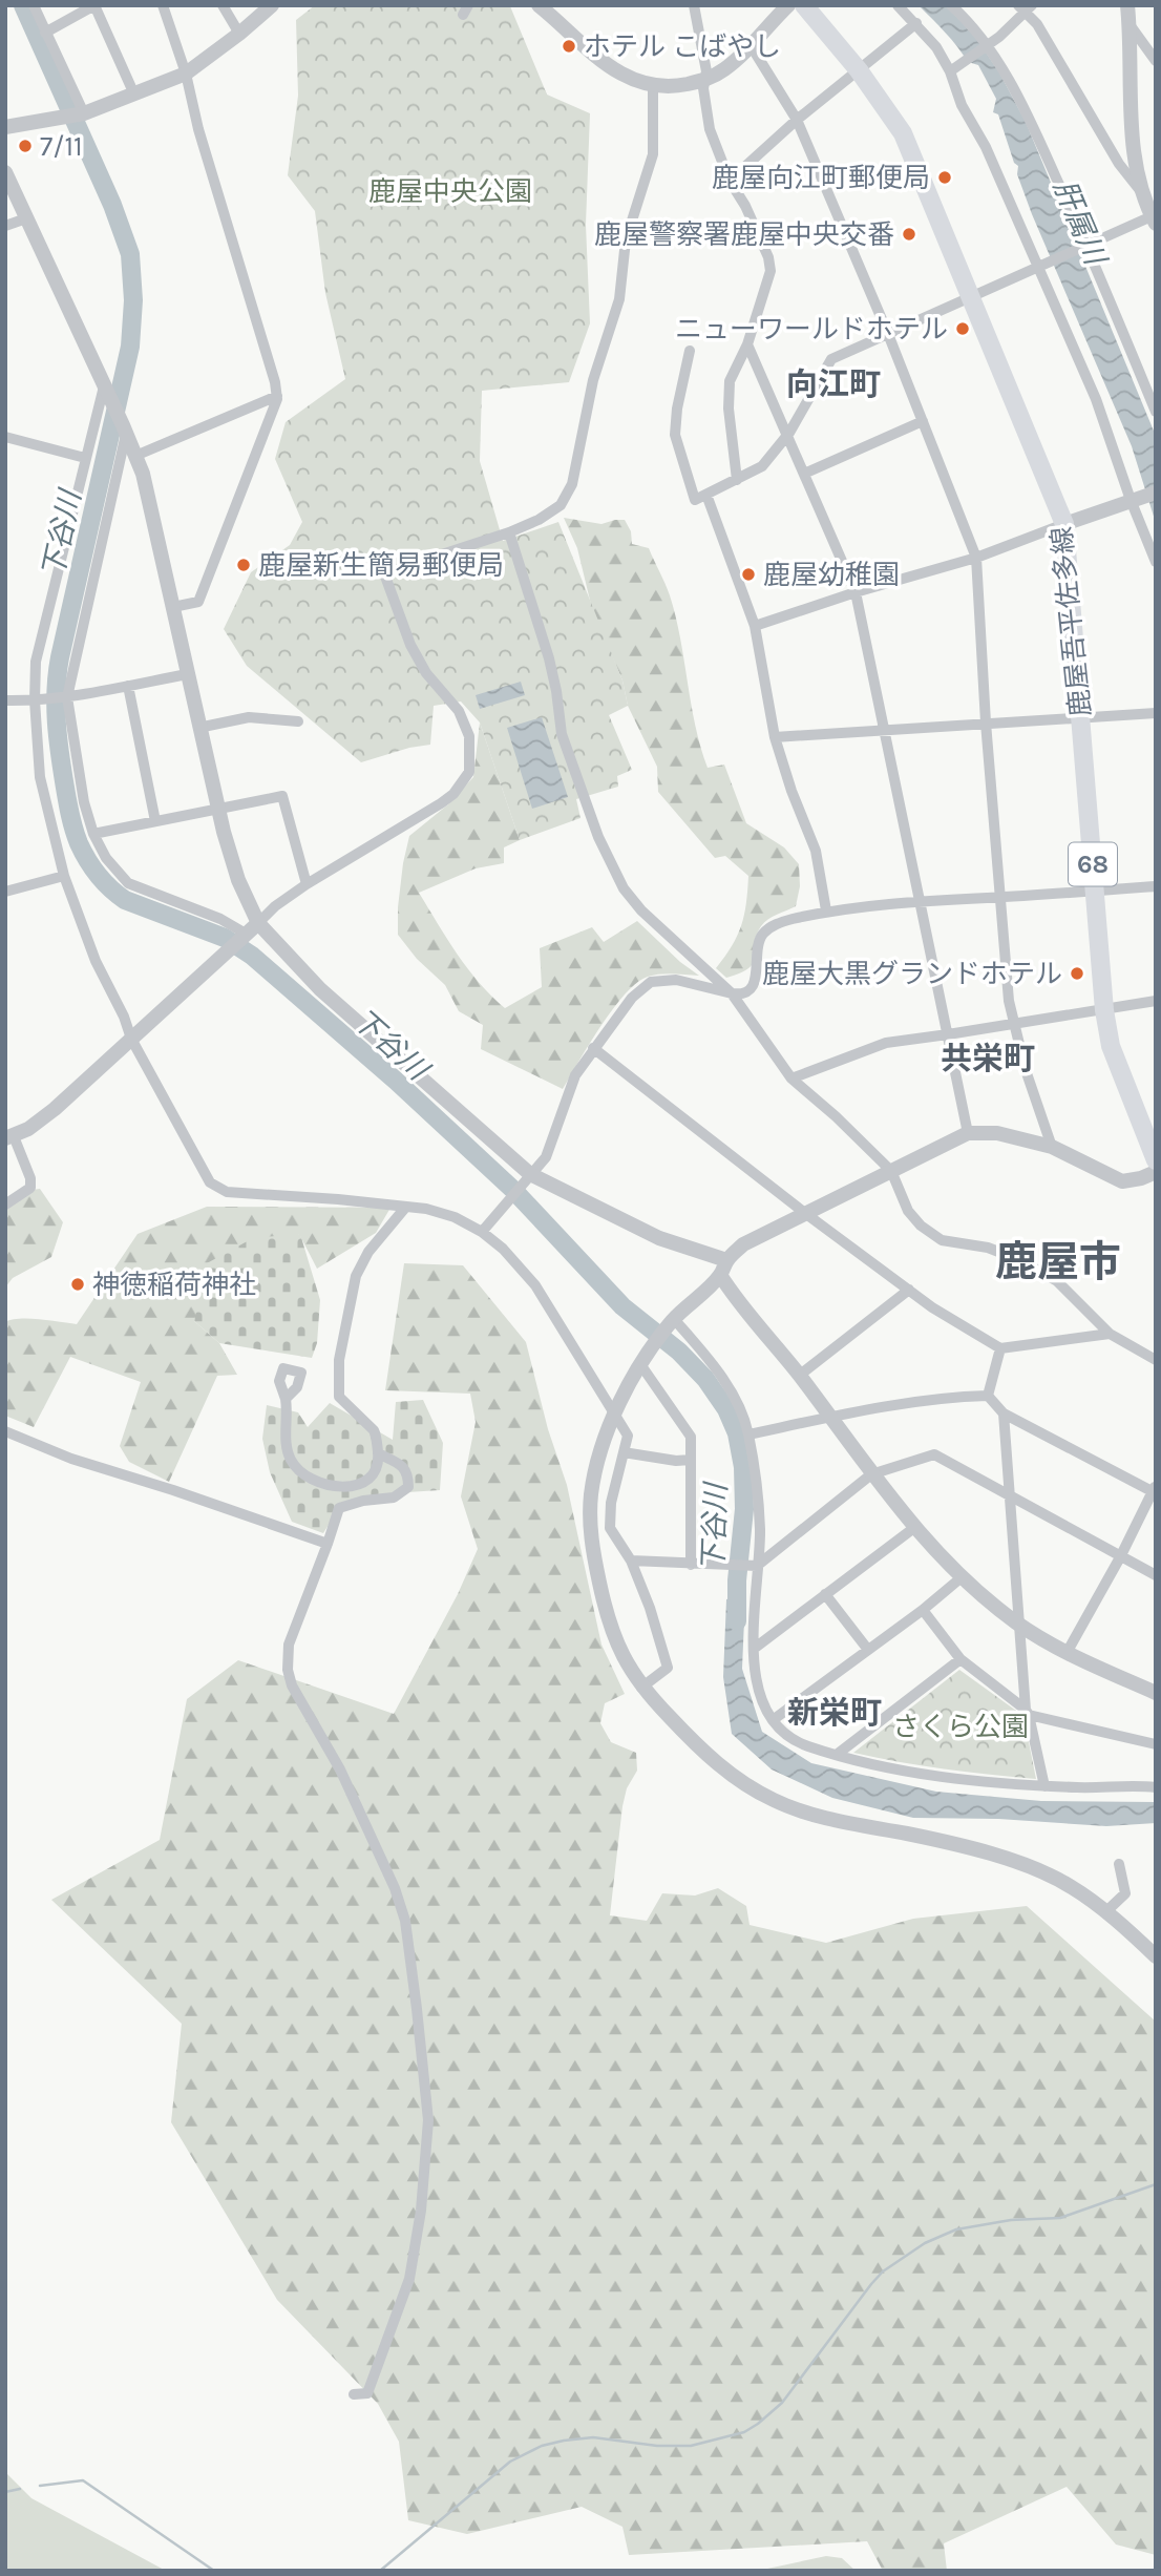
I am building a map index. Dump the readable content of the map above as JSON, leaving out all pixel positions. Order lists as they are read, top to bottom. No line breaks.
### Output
{"streets":{"main road":["鹿屋吾平佐多線","68"]},"districts":["向江町","共栄町","鹿屋市","新栄町"],"water":["肝属川","下谷川"],"parks":["鹿屋中央公園","さくら公園"],"places":["ホテル こばやし","7/11","鹿屋向江町郵便局","鹿屋警察署鹿屋中央交番","ニューワールドホテル","鹿屋新生簡易郵便局","鹿屋幼稚園","鹿屋大黒グランドホテル","神徳稲荷神社"]}
